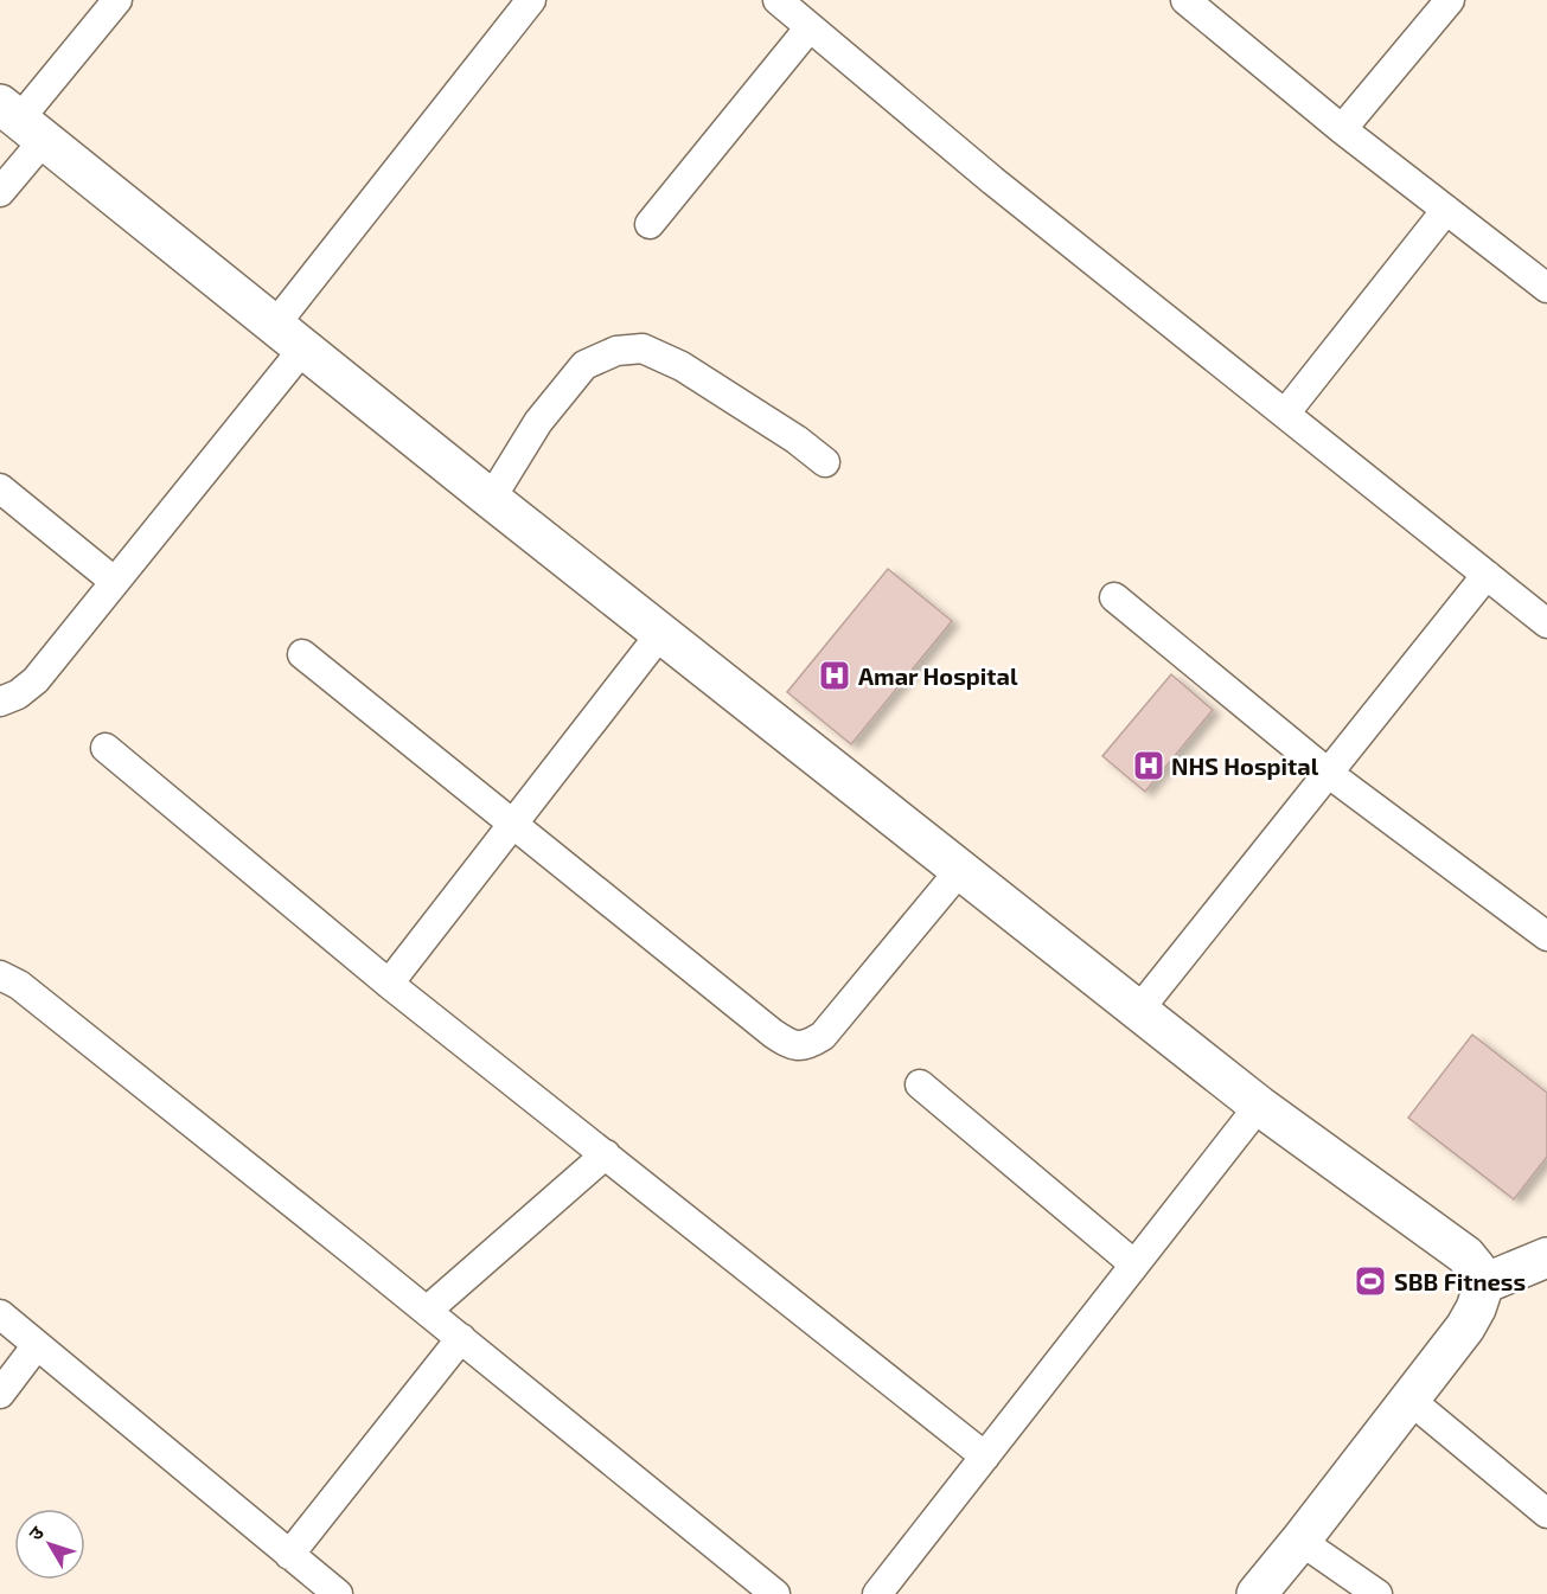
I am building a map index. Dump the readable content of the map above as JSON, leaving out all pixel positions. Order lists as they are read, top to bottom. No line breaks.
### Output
{"places":{"hospital":["Amar Hospital","NHS Hospital"],"sports":["SBB Fitness"]},"north":"top left"}
